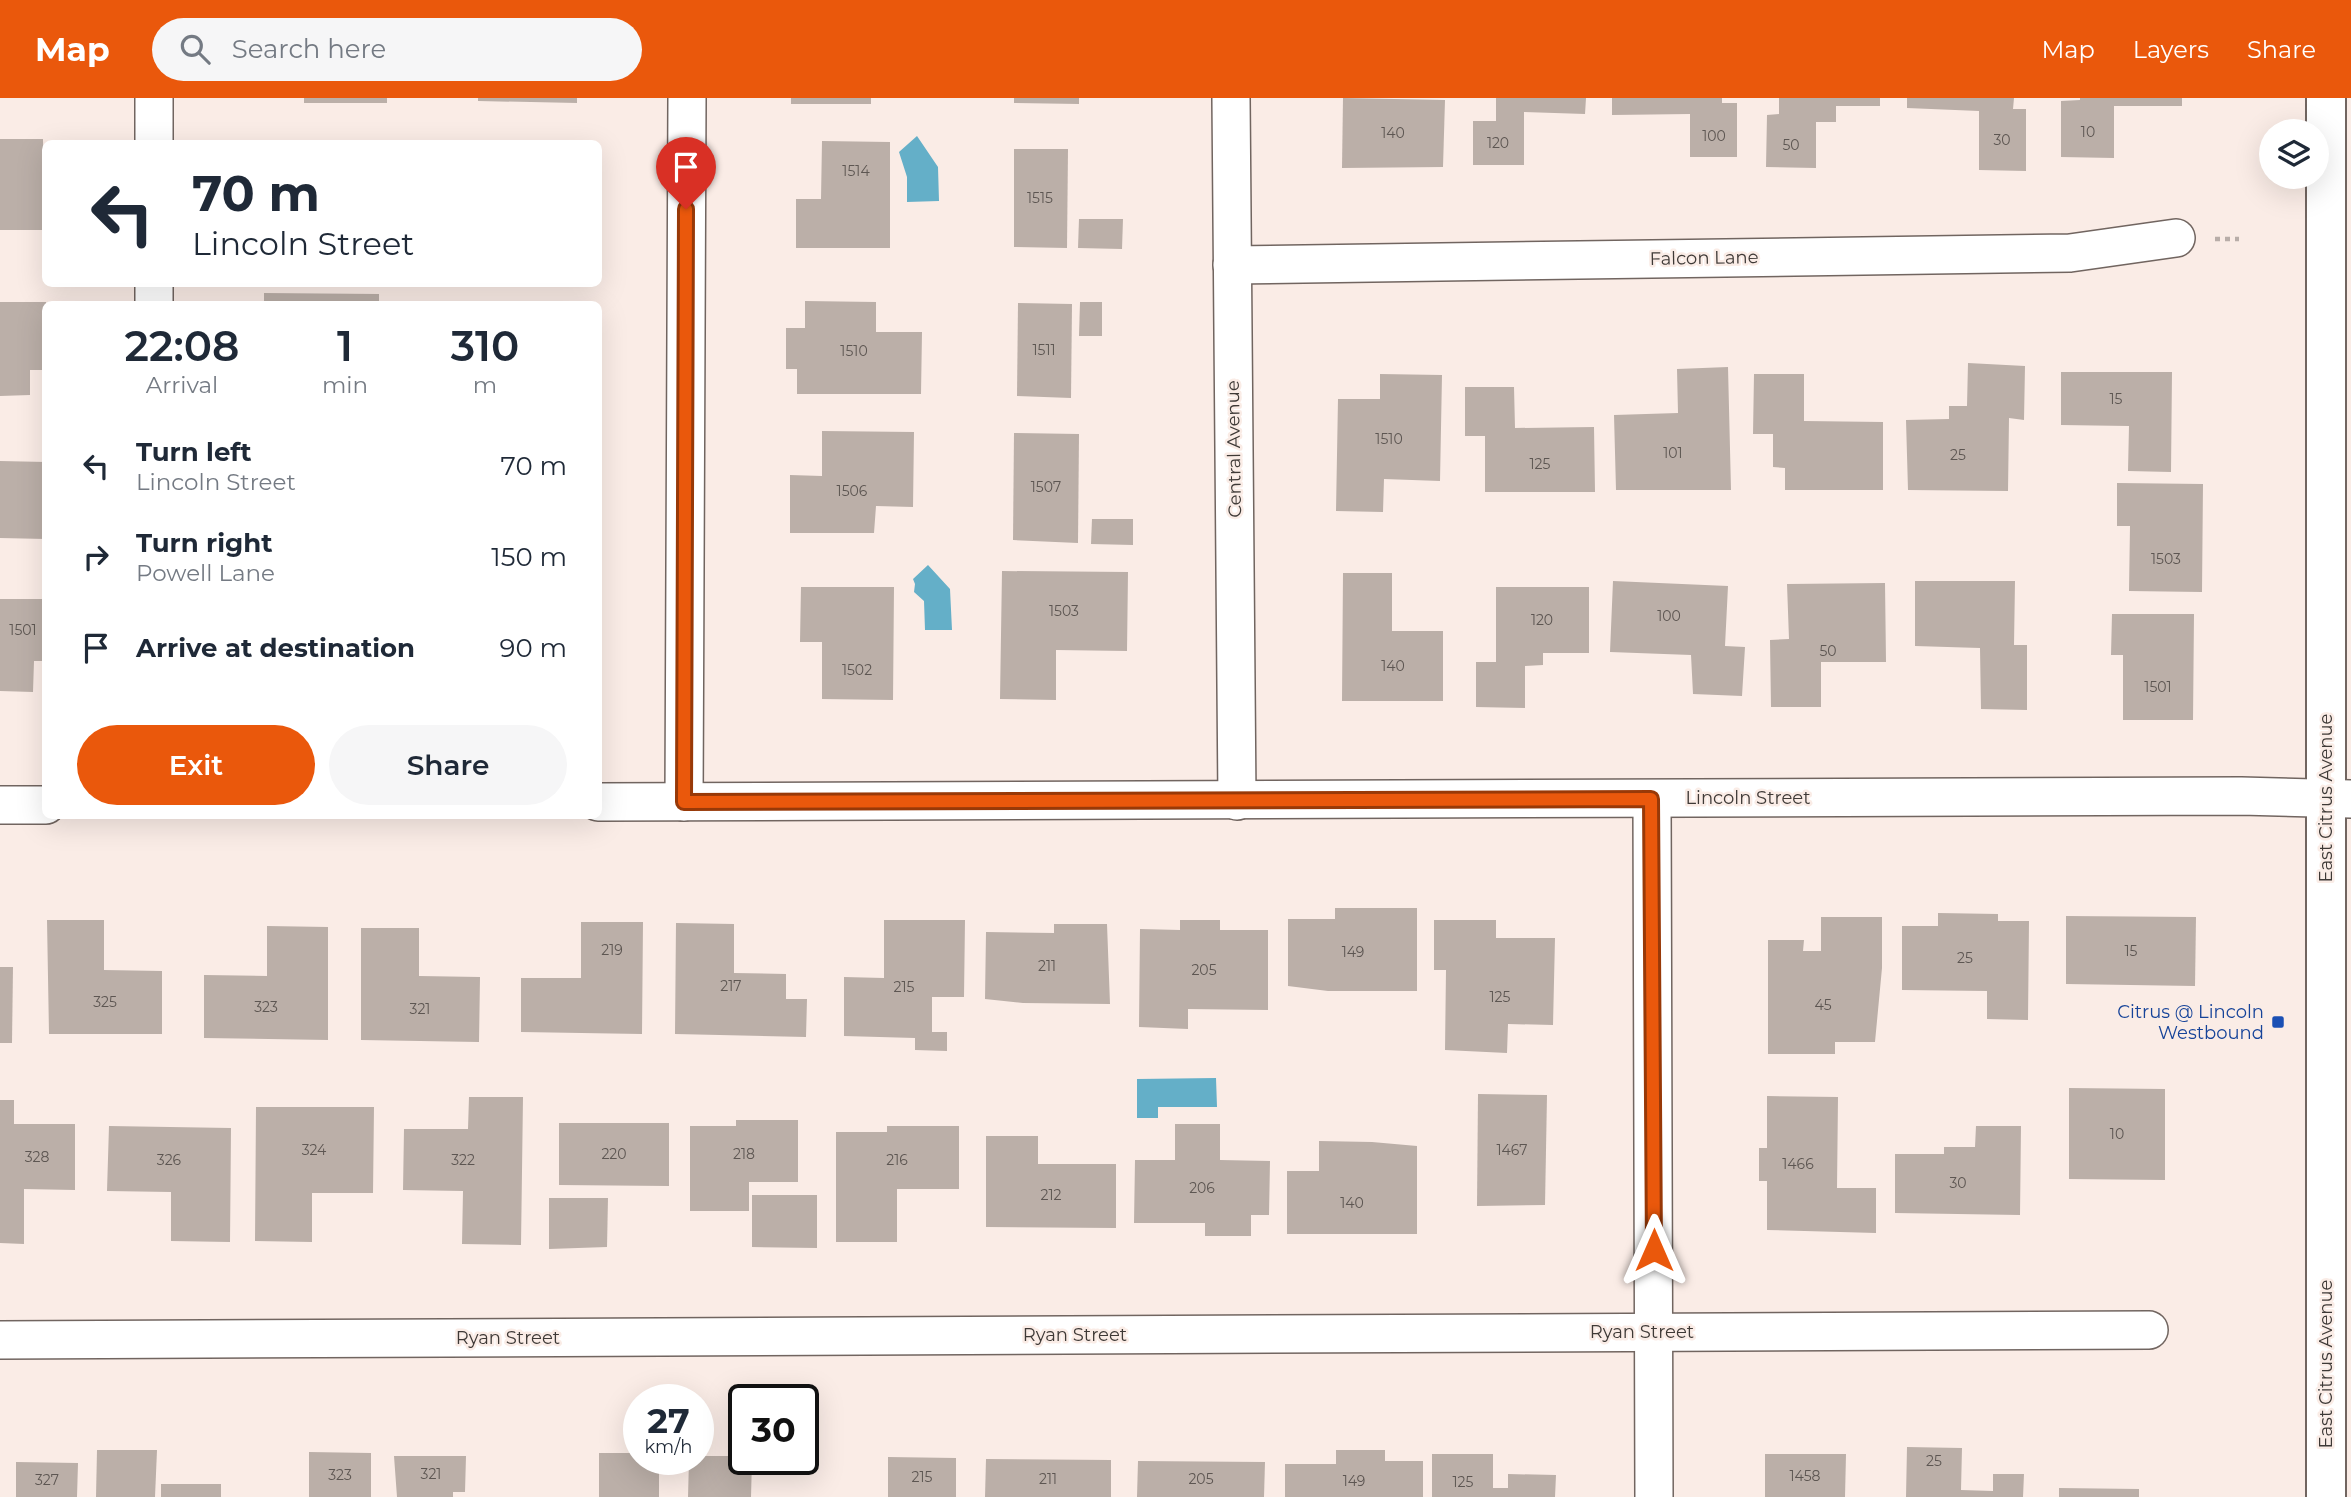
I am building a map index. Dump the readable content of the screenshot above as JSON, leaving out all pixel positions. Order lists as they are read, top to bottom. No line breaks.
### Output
{"streets":{"street":["Falcon Lane","Central Avenue","Lincoln Street","East Citrus Avenue","Ryan Street"]},"crossings":[["Falcon Lane","Central Avenue"],["Central Avenue","Lincoln Street"],["Lincoln Street","East Citrus Avenue"]],"places":{"transit":["Citrus @ Lincoln Westbound"]},"house_numbers":["10","140","100","30","120","50","1514","1515","1511","1510","15","1510","101","25","125","1507","1506","1503","1503","100","120","1501","50","140","1502","1501","219","15","149","25","211","205","217","215","125","325","45","323","321","10","324","1467","220","218","328","326","322","216","1466","30","206","212","140","25","321","323","1458","215","211","205","327","149","125"],"page":{"header":"Map","search":"Search here","nav":["Map","Layers","Share"],"turn":["70 m","Lincoln Street"],"eta":["22:08","Arrival","1","min","310","m"],"list":[{"name":"Turn left","note":"Lincoln Street","value":"70 m"},{"name":"Turn right","note":"Powell Lane","value":"150 m"},{"name":"Arrive at destination","value":"90 m"}],"buttons":["Exit","Share"],"speed":"27 km/h","limit":"30"}}
